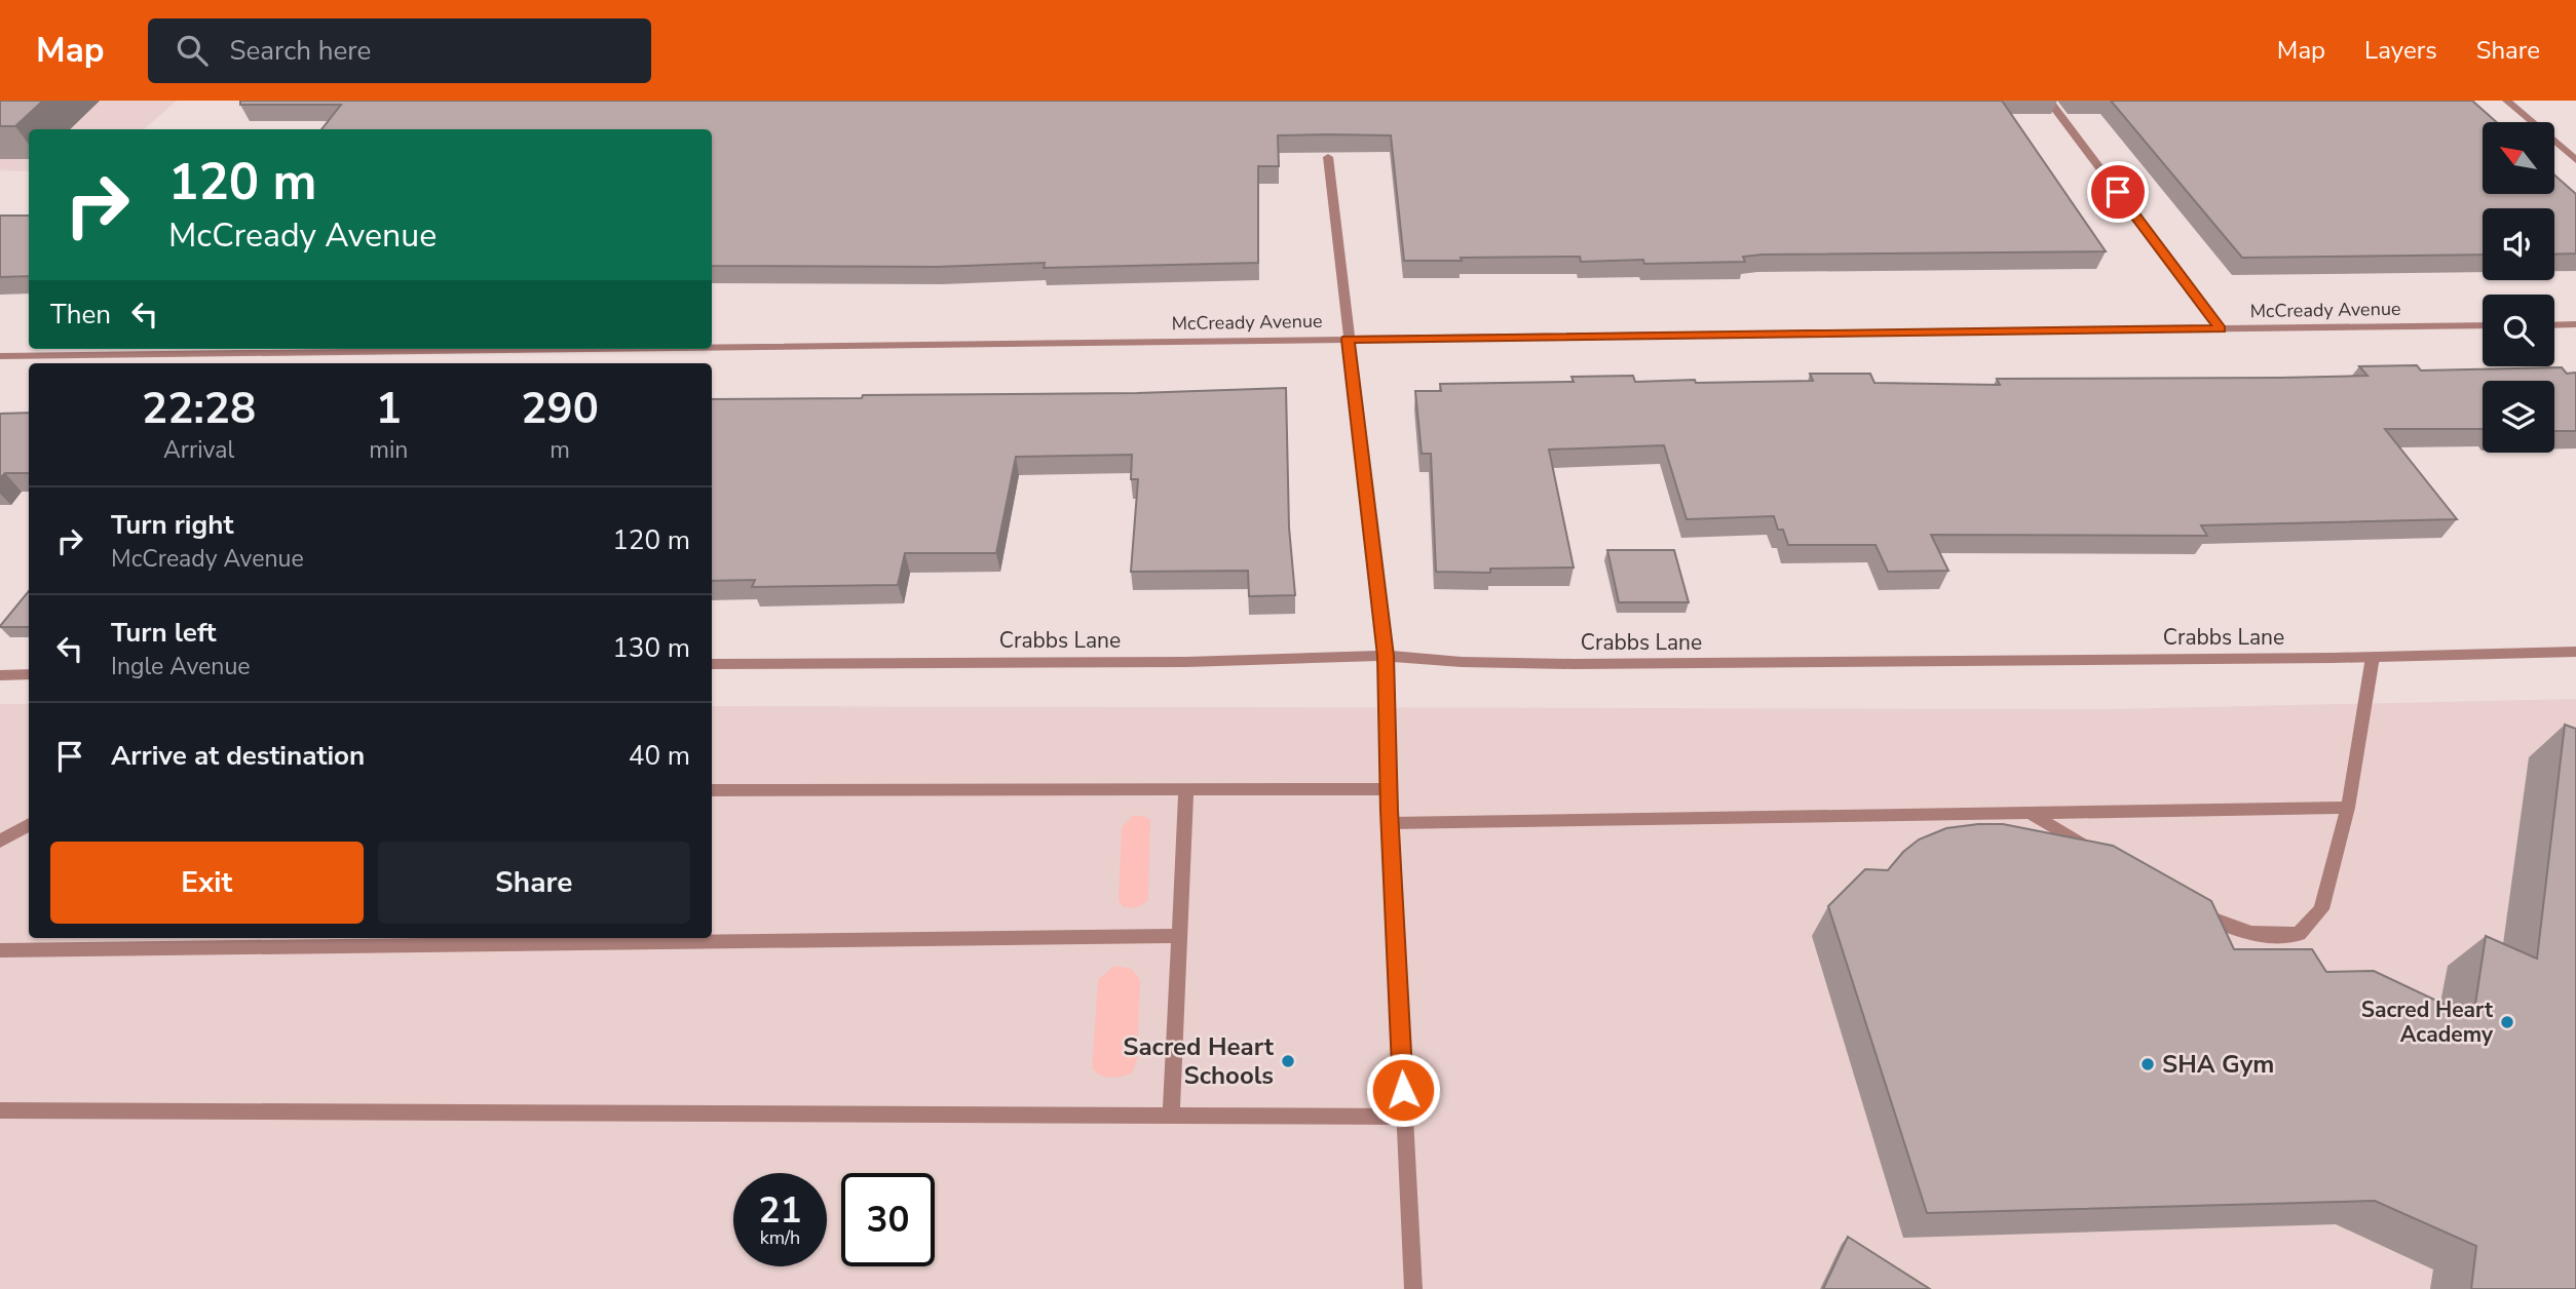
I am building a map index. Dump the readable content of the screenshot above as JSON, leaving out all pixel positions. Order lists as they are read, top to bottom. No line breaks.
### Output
{"streets":{"street":["McCready Avenue","Crabbs Lane"]},"places":["Sacred Heart Academy","Sacred Heart Schools","SHA Gym"],"north":"top left","page":{"header":"Map","search":"Search here","nav":["Map","Layers","Share"],"turn":["120 m","McCready Avenue"],"then":"Then","eta":["22:28","Arrival","1","min","290","m"],"list":[{"name":"Turn right","note":"McCready Avenue","value":"120 m"},{"name":"Turn left","note":"Ingle Avenue","value":"130 m"},{"name":"Arrive at destination","value":"40 m"}],"buttons":["Exit","Share"],"speed":"21 km/h","limit":"30"}}
